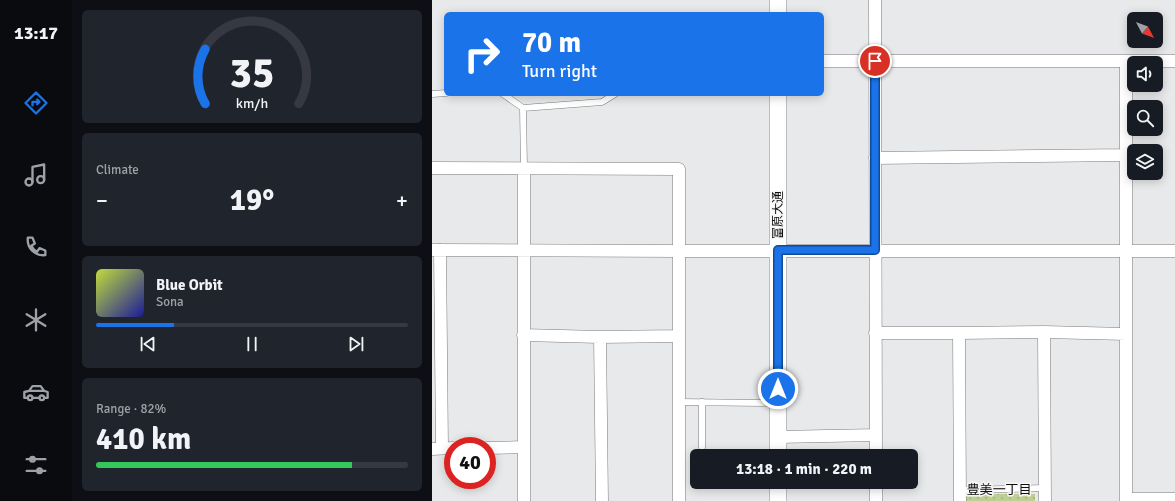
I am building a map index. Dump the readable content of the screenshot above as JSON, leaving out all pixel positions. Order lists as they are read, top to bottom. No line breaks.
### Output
{"streets":{"street":["富原大通"]},"districts":["豊美一丁目"],"north":"bottom right","page":{"tabs":"13:17","turn":["70 m","Turn right"],"tile":["Climate",["Range · 82%","410 km"]],"heat":["−","19°","+"],"song":["Blue Orbit","Sona"],"limit":"40","trip":"13:18 · 1 min · 220 m","gauge":["35","km/h"]}}
